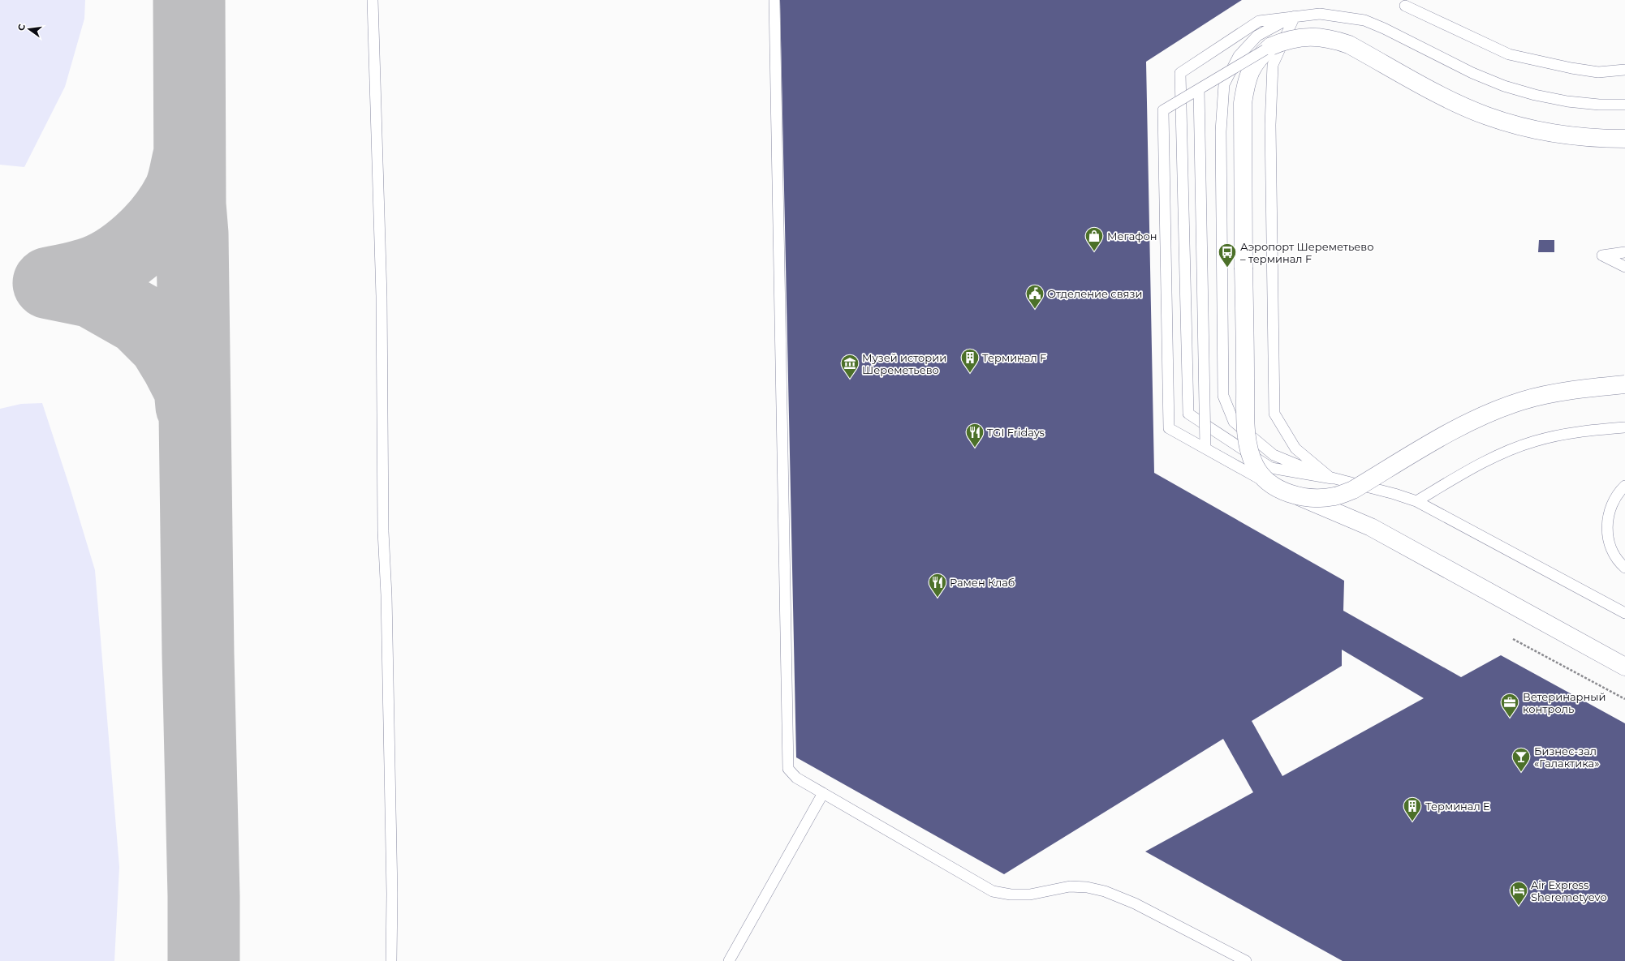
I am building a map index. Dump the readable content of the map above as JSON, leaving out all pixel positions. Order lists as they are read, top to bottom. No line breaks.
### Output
{"places":{"shop":["Мегафон"],"bus stop":["Аэропорт Шереметьево – терминал F"],"public building":["Отделение связи"],"building":["Терминал F","Терминал E"],"museum":["Музей истории Шереметьево"],"restaurant":["TGI Fridays","Рамен Клаб"],"office":["Ветеринарный контроль"],"bar":["Бизнес-зал «Галактика»"],"hotel":["Air Express Sheremetyevo"]},"north":"left"}
